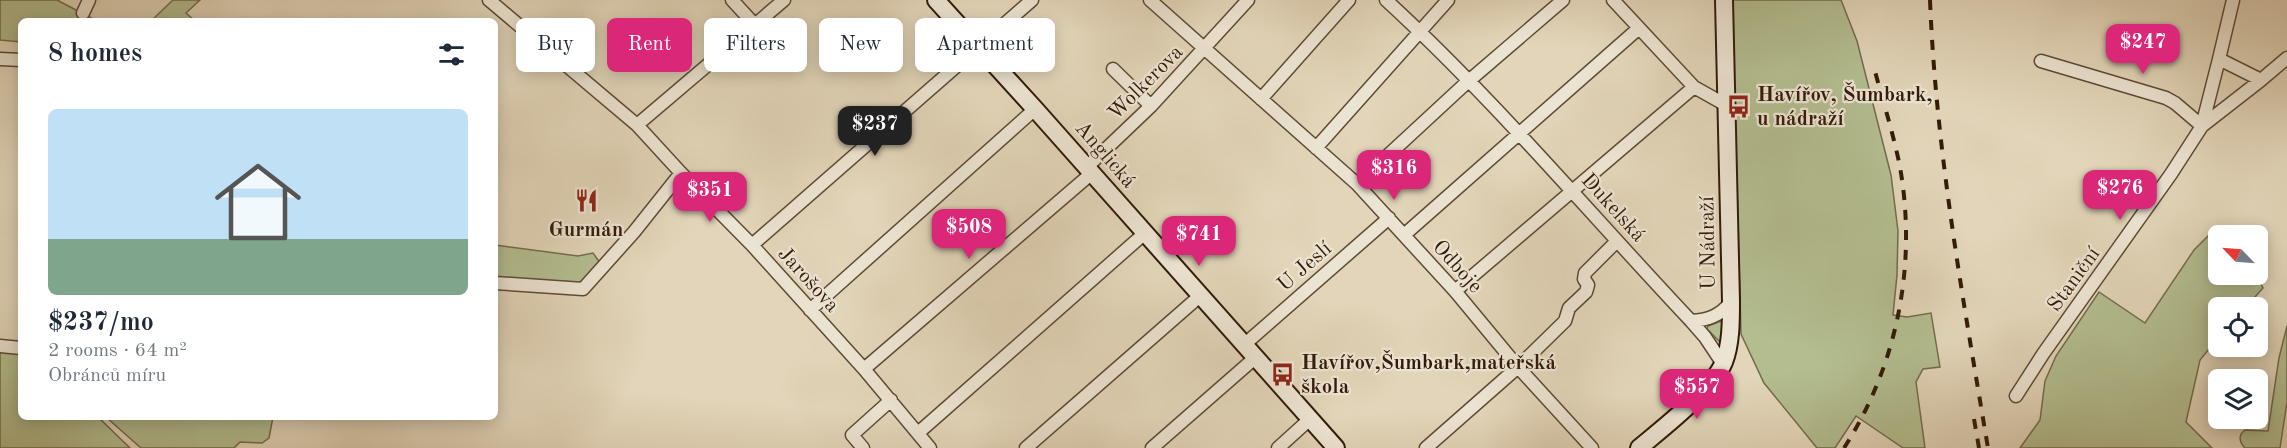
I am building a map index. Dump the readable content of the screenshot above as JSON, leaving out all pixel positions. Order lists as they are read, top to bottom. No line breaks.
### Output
{"streets":{"street":["Wolkerova","Anglická","Dukelská","U Nádraží","U Jeslí","Odboje","Jarošova","Staniční"]},"crossings":[["Wolkerova","Anglická"],["Wolkerova","Odboje"],["Wolkerova","Jarošova"],["Anglická","U Jeslí"],["Dukelská","U Nádraží"],["U Jeslí","Odboje"]],"places":{"bus stop":["Havířov, Šumbark, u nádraží","Havířov,Šumbark,mateřská škola"],"restaurant":["Gurmán"]},"north":"top left","page":{"chip":["Buy","Rent","Filters","New","Apartment"],"heading":"8 homes","price":["$247","$237","$316","$276","$351","$508","$741","$557"],"list":[{"name":"$237/mo","note":"2 rooms · 64 m² · Obránců míru"}]}}
